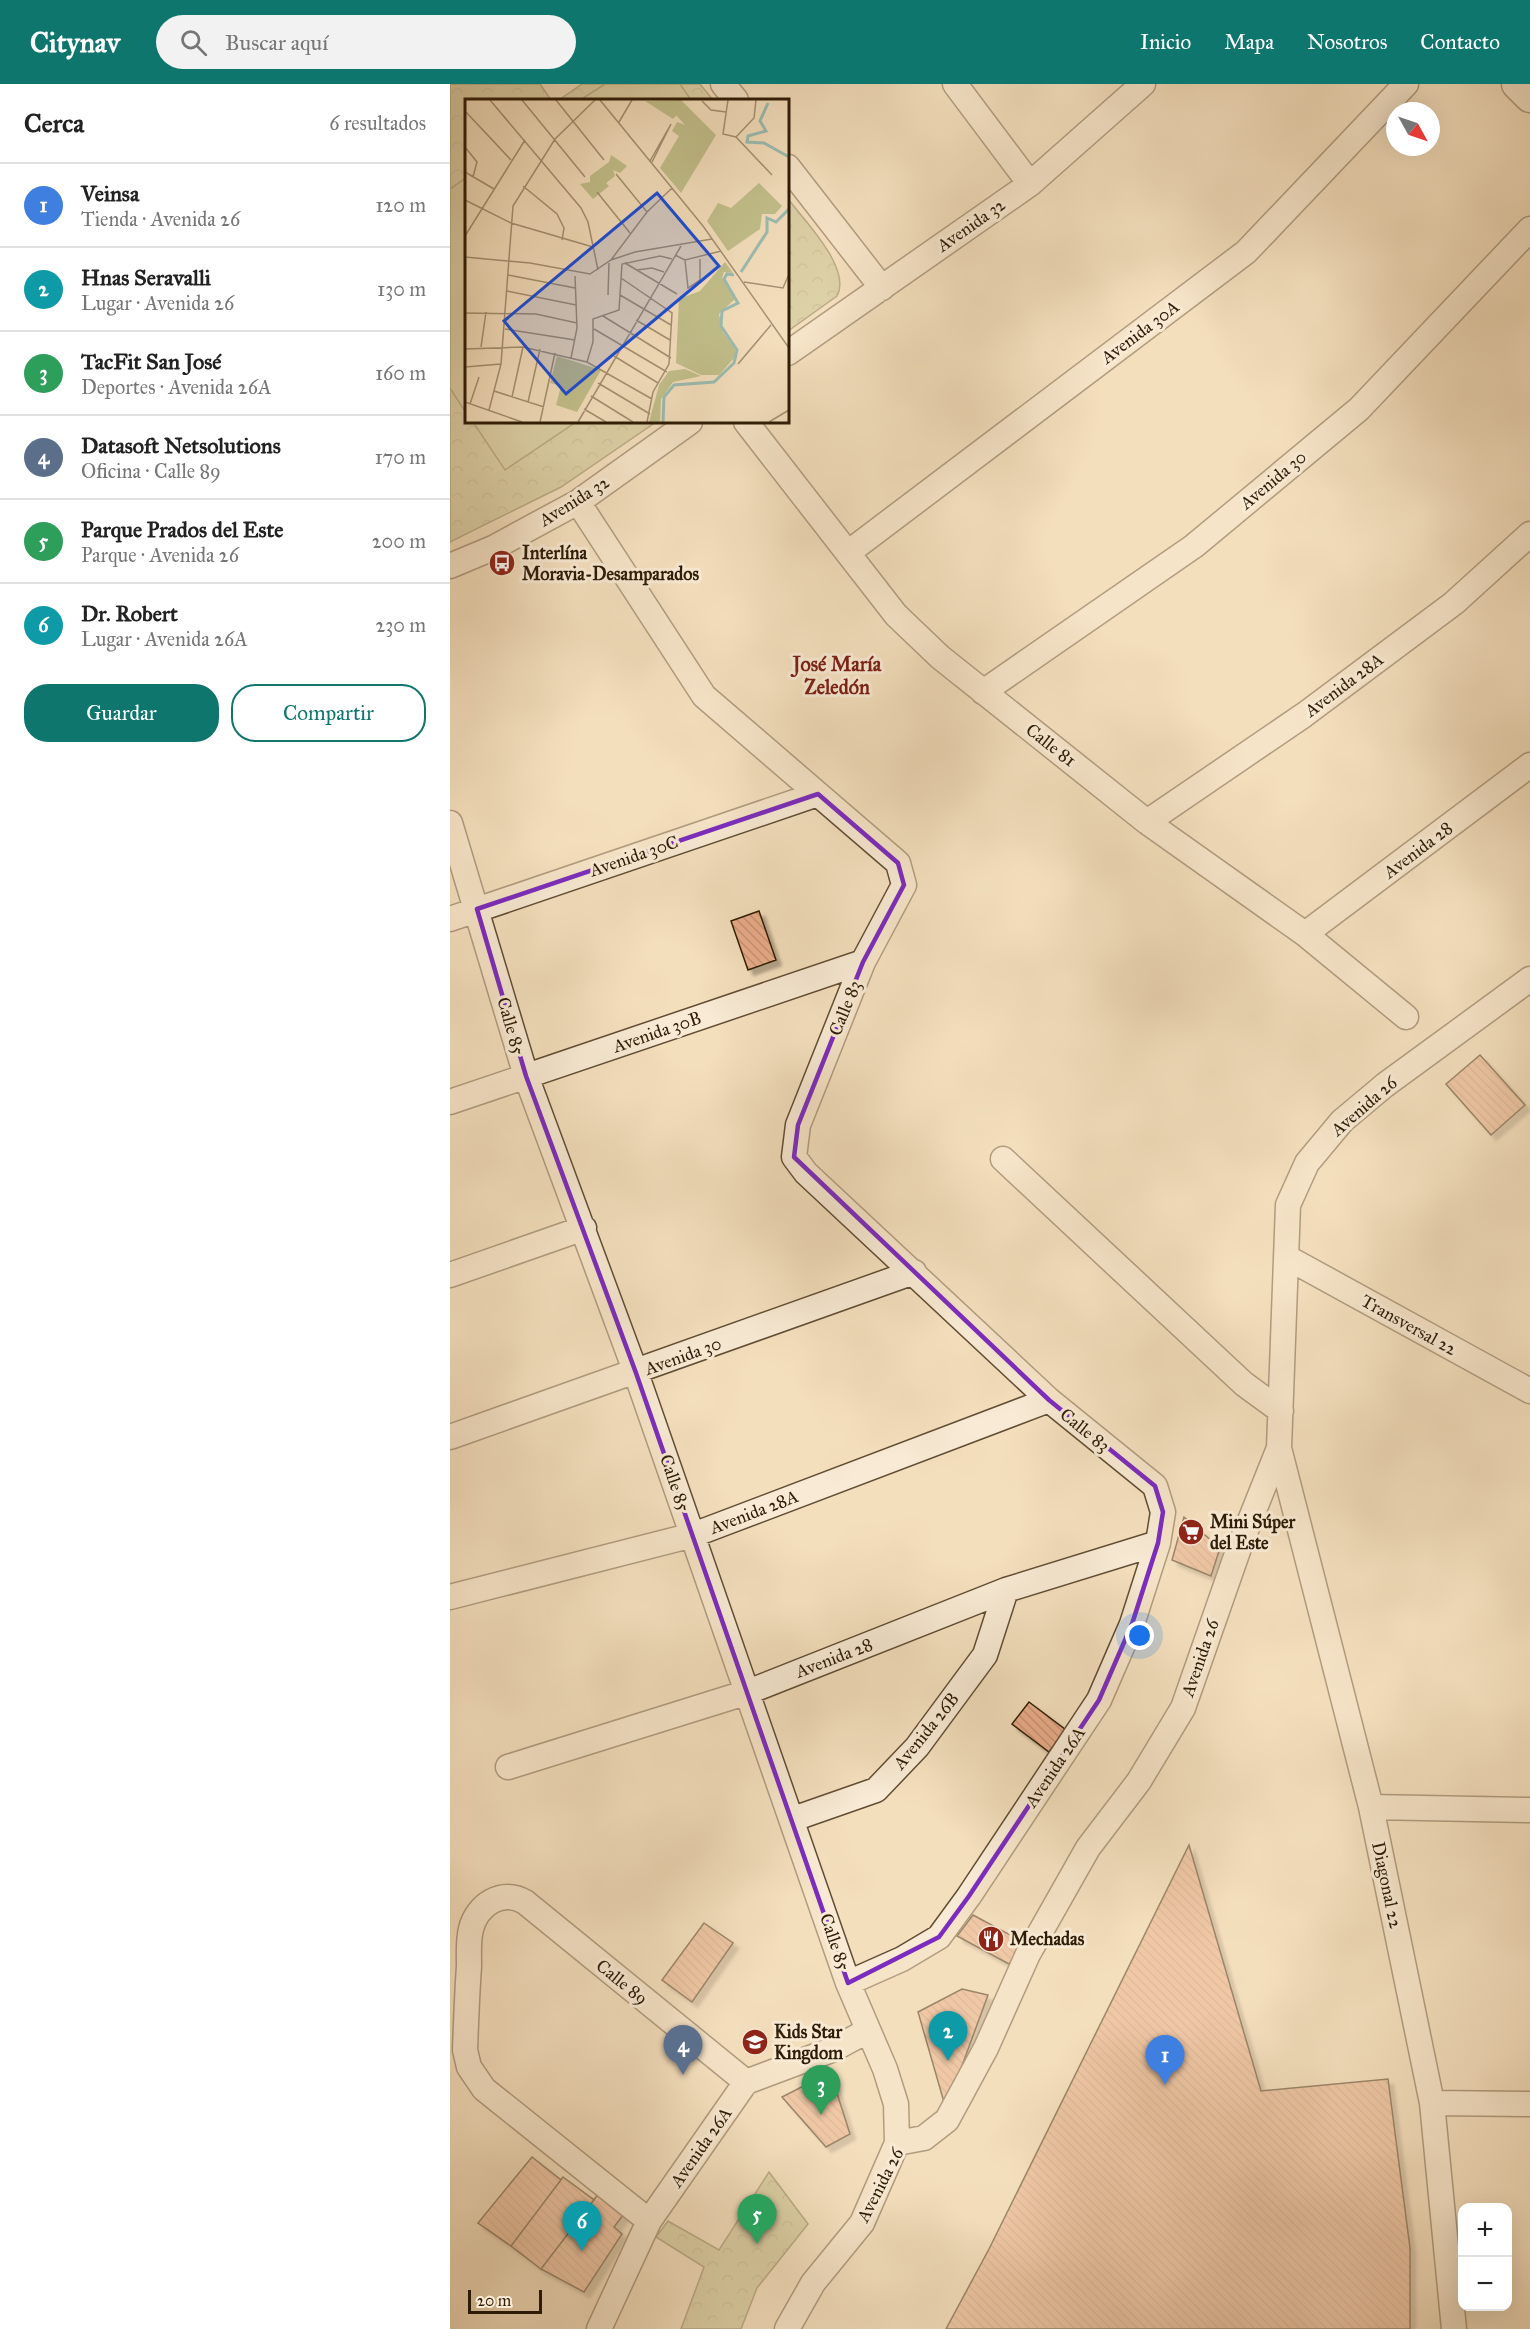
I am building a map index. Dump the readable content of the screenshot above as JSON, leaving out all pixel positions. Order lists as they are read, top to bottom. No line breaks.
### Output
{"streets":{"street":["Avenida 32","Avenida 30A","Avenida 30","Avenida 28A","Calle 81","Avenida 28","Avenida 30C","Calle 83","Calle 85","Avenida 30B","Avenida 26","Transversal 22","Avenida 26B","Avenida 26A","Diagonal 22","Calle 89"]},"crossings":[["Avenida 32","Calle 83"],["Avenida 30A","Calle 81"],["Avenida 30","Calle 81"],["Avenida 30","Calle 83"],["Avenida 30","Calle 85"],["Avenida 28A","Calle 81"],["Avenida 28A","Calle 83"],["Avenida 28A","Calle 85"],["Calle 81","Avenida 28"],["Avenida 28","Calle 85"],["Avenida 28","Avenida 26B"],["Avenida 28","Avenida 26A"],["Avenida 30C","Calle 83"],["Avenida 30C","Calle 85"],["Calle 83","Avenida 30B"],["Calle 83","Avenida 26A"],["Calle 85","Avenida 30B"],["Calle 85","Avenida 26"],["Calle 85","Avenida 26B"],["Calle 85","Avenida 26A"],["Avenida 26","Transversal 22"],["Avenida 26","Diagonal 22"],["Avenida 26A","Calle 89"]],"districts":["José María Zeledón"],"places":{"bus stop":["Interlína Moravia-Desamparados"],"supermarket":["Mini Súper del Este"],"restaurant":["Mechadas"],"school or university":["Kids Star Kingdom"]},"scale_bar":"20 m","north":"bottom right","page":{"header":"Citynav","search":"Buscar aquí","nav":["Inicio","Mapa","Nosotros","Contacto"],"heading":["Cerca","6 resultados"],"list":[{"mark":"1","name":"Veinsa","note":"Tienda · Avenida 26","value":"120 m"},{"mark":"2","name":"Hnas Seravalli","note":"Lugar · Avenida 26","value":"130 m"},{"mark":"3","name":"TacFit San José","note":"Deportes · Avenida 26A","value":"160 m"},{"mark":"4","name":"Datasoft Netsolutions","note":"Oficina · Calle 89","value":"170 m"},{"mark":"5","name":"Parque Prados del Este","note":"Parque · Avenida 26","value":"200 m"},{"mark":"6","name":"Dr. Robert","note":"Lugar · Avenida 26A","value":"230 m"}],"buttons":["Guardar","Compartir"],"pins":["2","4","1","3","5","6"],"map_buttons":["+","−"],"scale":"20 m"}}
